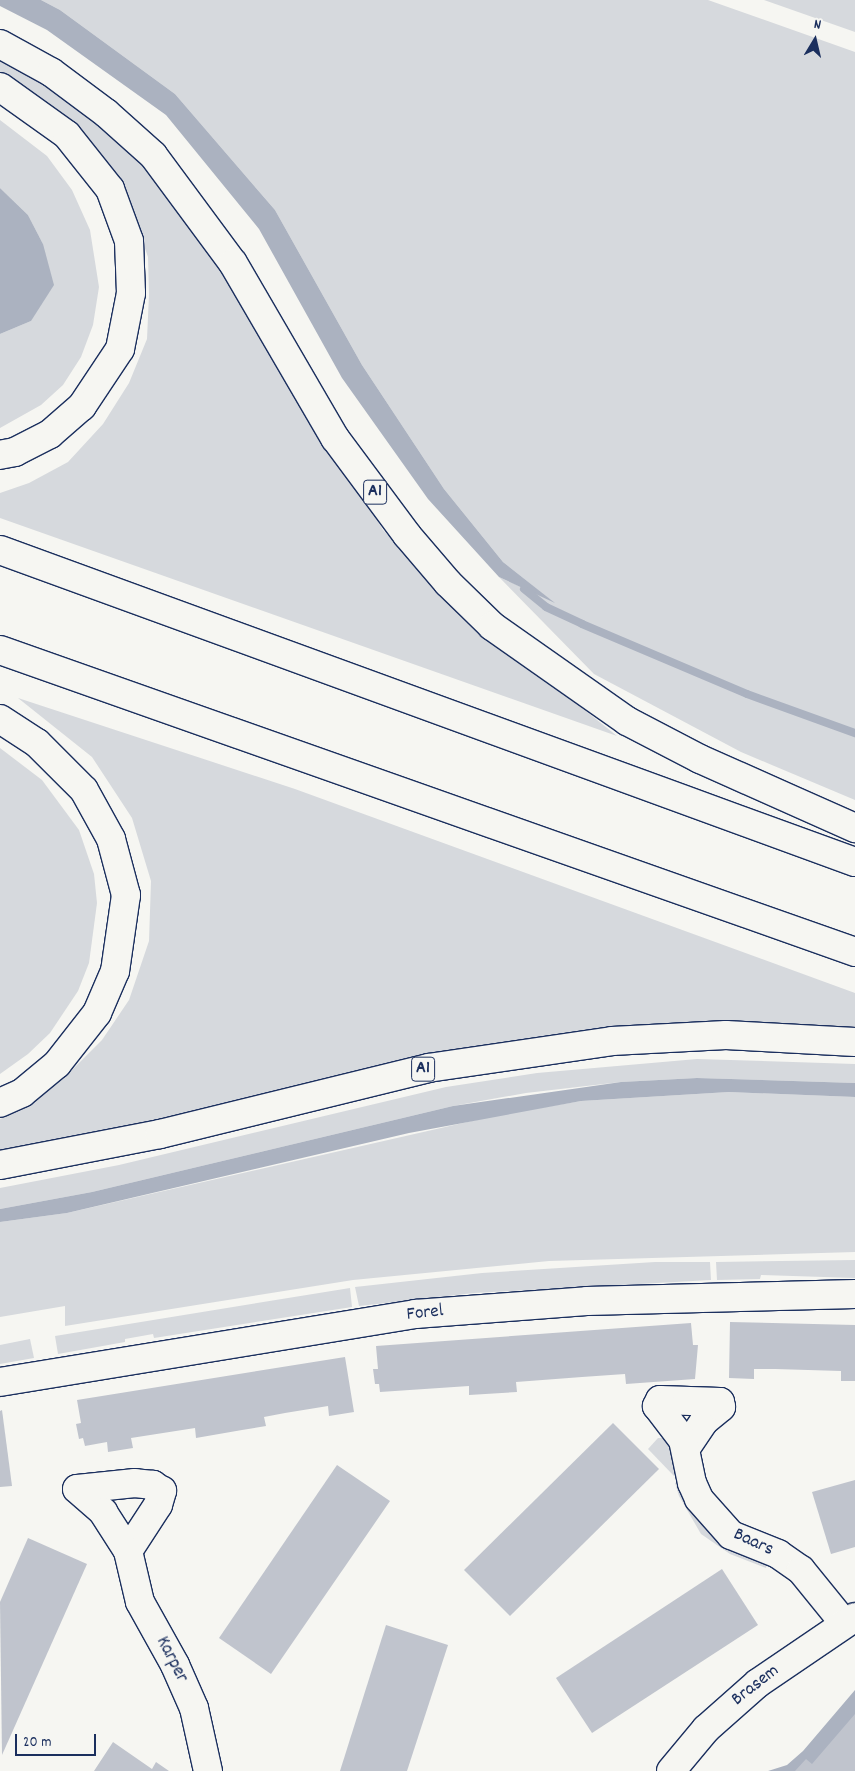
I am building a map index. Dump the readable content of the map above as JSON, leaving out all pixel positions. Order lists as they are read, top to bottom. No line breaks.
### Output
{"streets":{"main road":["A1","Forel","Baars","Karper","Brasem"]},"crossings":[["Baars","Brasem"]],"scale_bar":"20 m","north":"top"}
